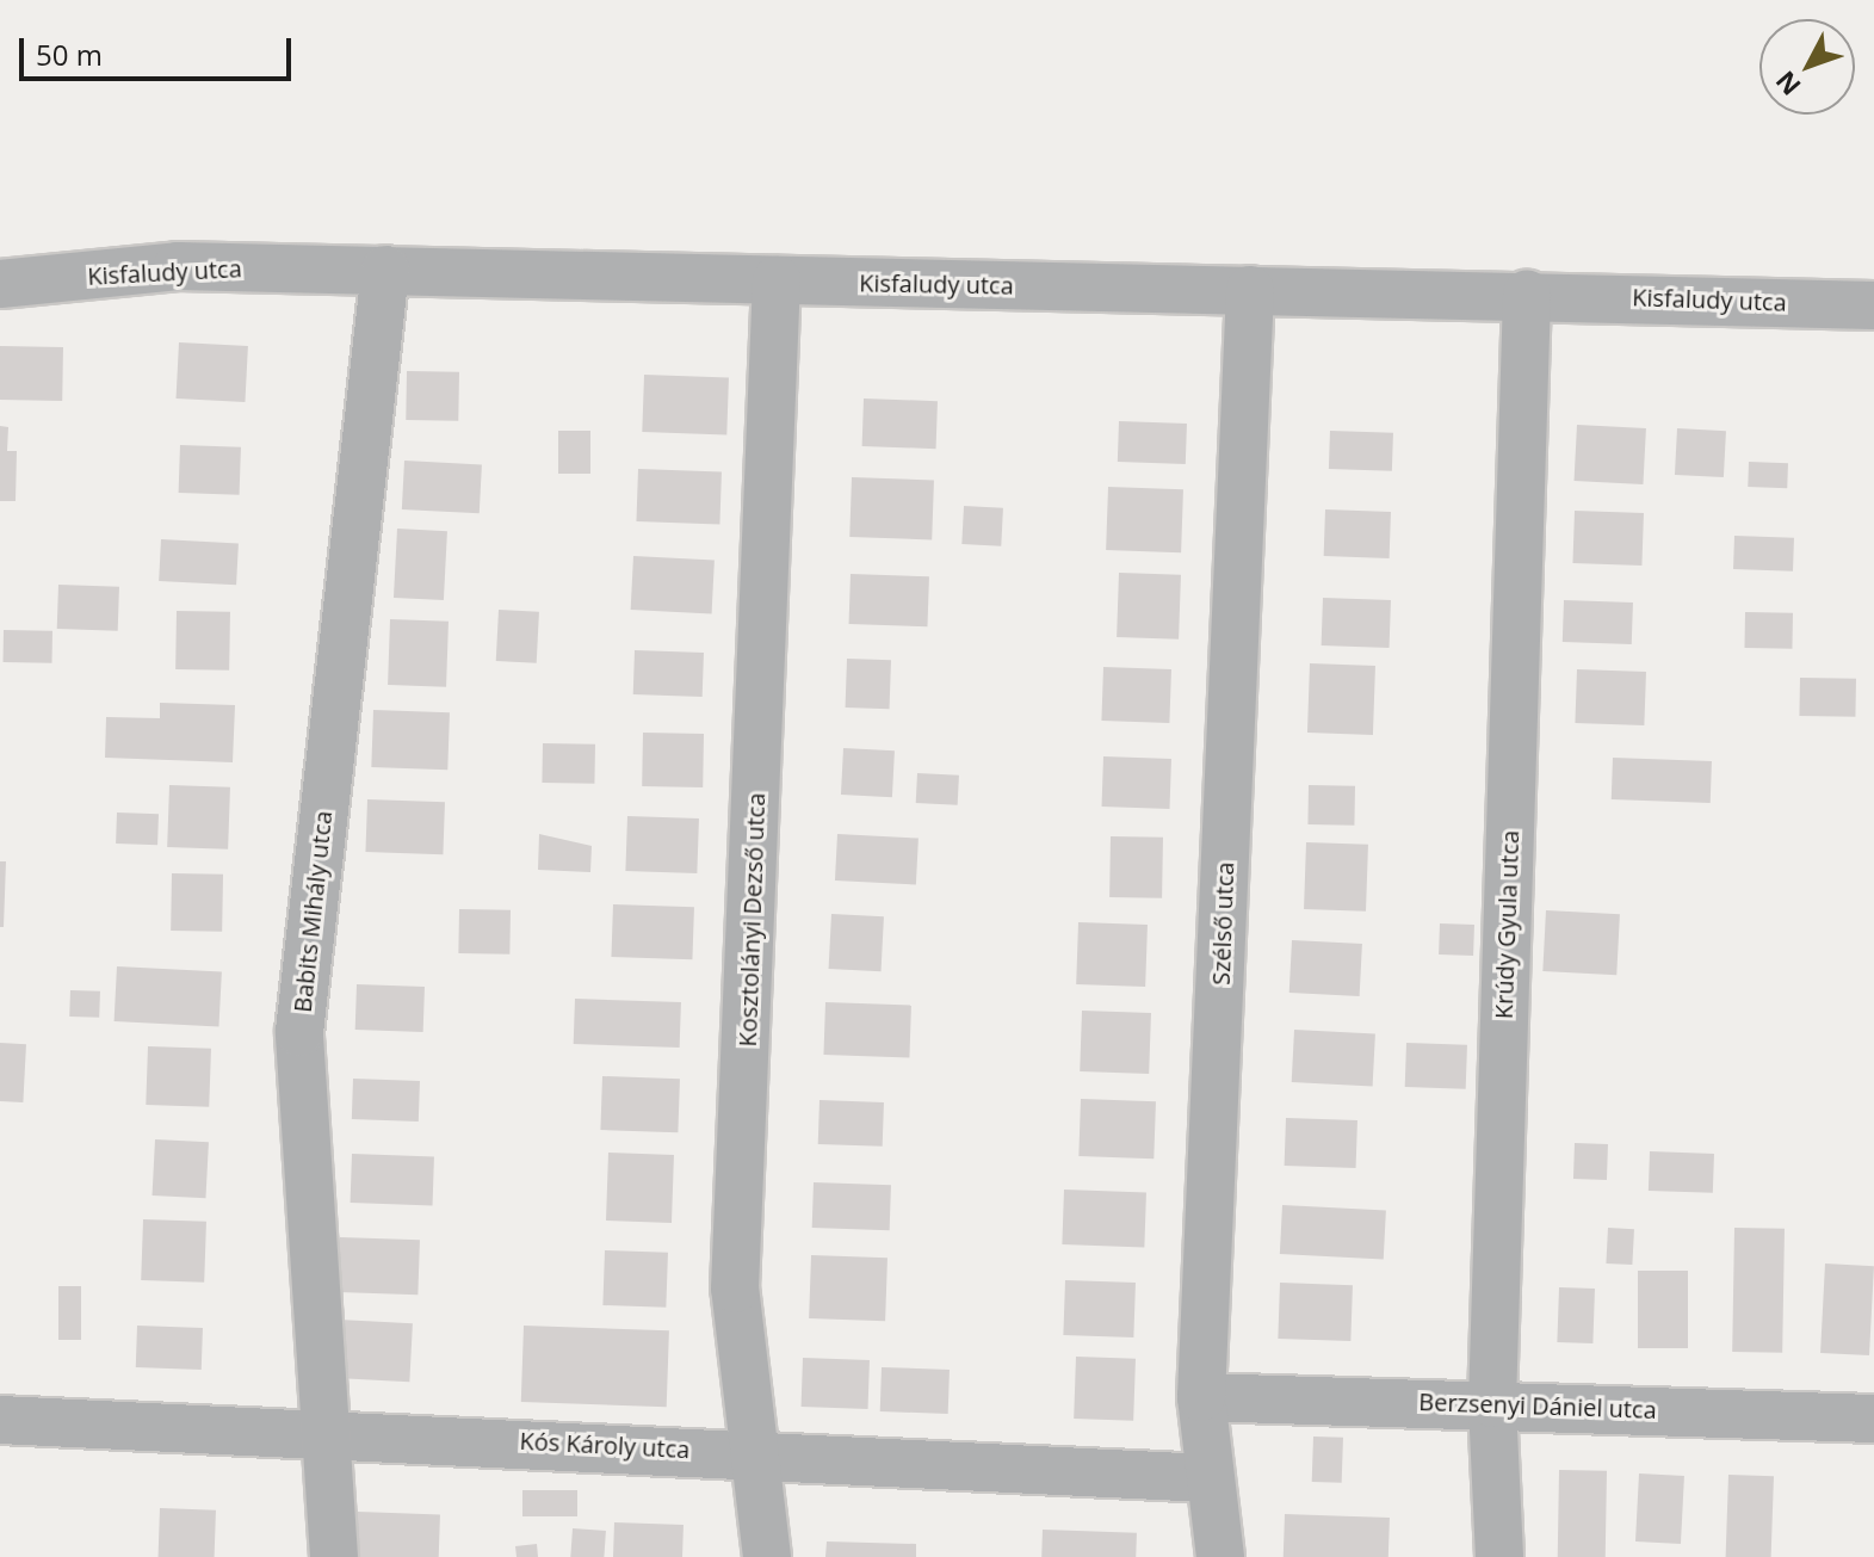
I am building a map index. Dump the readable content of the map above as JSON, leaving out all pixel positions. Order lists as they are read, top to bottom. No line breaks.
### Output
{"streets":{"street":["Kisfaludy utca","Babits Mihály utca","Kosztolányi Dezső utca","Szélső utca","Krúdy Gyula utca","Berzsenyi Dániel utca","Kós Károly utca"]},"crossings":[["Kisfaludy utca","Babits Mihály utca"],["Kisfaludy utca","Kosztolányi Dezső utca"],["Kisfaludy utca","Szélső utca"],["Kisfaludy utca","Krúdy Gyula utca"],["Babits Mihály utca","Kós Károly utca"],["Kosztolányi Dezső utca","Kós Károly utca"],["Szélső utca","Berzsenyi Dániel utca"],["Szélső utca","Kós Károly utca"],["Krúdy Gyula utca","Berzsenyi Dániel utca"]],"scale_bar":"50 m","north":"bottom left"}
